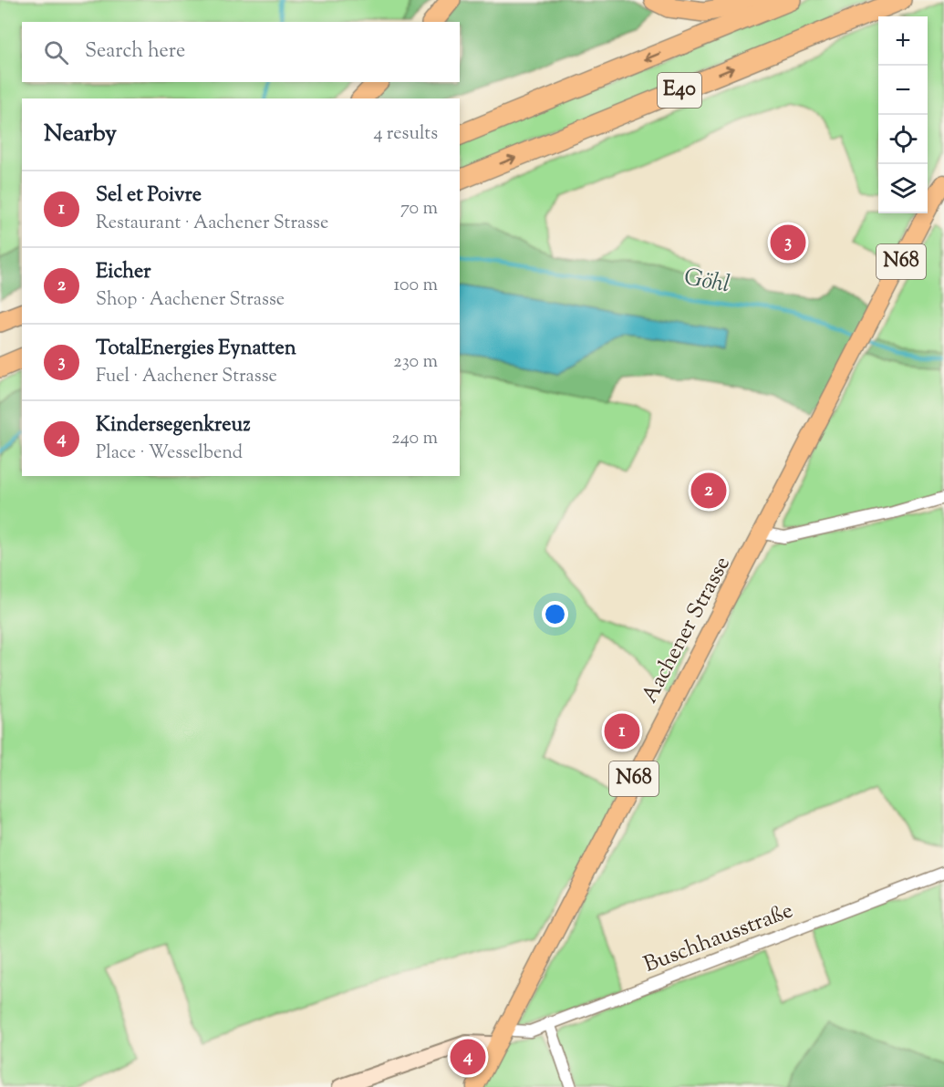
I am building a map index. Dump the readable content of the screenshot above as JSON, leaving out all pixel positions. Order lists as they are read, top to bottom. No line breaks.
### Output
{"streets":{"highway":["E40"],"main road":["N68","Aachener Strasse"],"street":["Buschhausstraße"]},"crossings":[["Aachener Strasse","Buschhausstraße"]],"water":["Göhl"],"page":{"map_buttons":["+","−"],"search":"Search here","heading":["Nearby","4 results"],"list":[{"mark":"1","name":"Sel et Poivre","note":"Restaurant · Aachener Strasse","value":"70 m"},{"mark":"2","name":"Eicher","note":"Shop · Aachener Strasse","value":"100 m"},{"mark":"3","name":"TotalEnergies Eynatten","note":"Fuel · Aachener Strasse","value":"230 m"},{"mark":"4","name":"Kindersegenkreuz","note":"Place · Wesselbend","value":"240 m"}],"pins":["3","2","1","4"]}}
